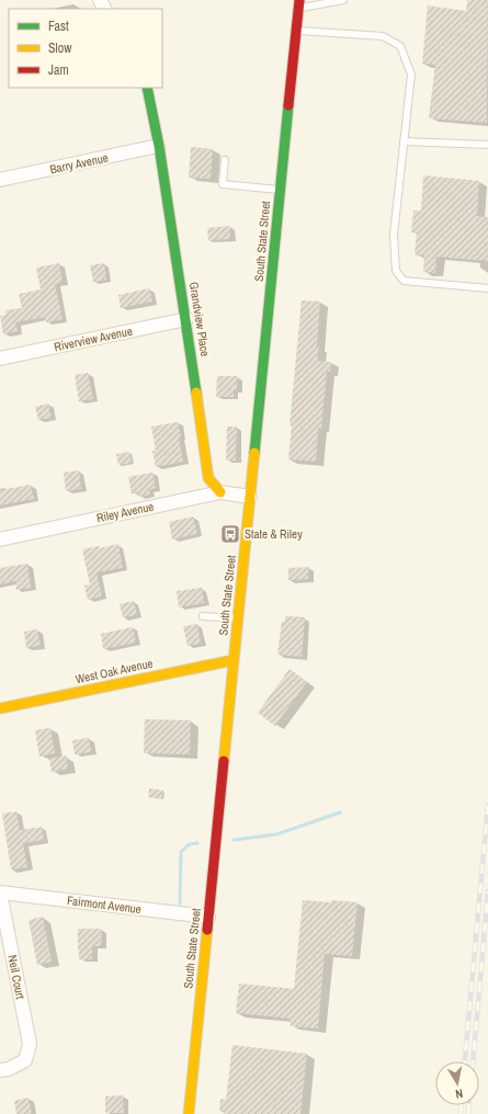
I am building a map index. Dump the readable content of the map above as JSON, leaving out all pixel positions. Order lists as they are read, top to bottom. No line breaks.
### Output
{"streets":{"main road":["South State Street","Grandview Place","West Oak Avenue"],"street":["Barry Avenue","Riverview Avenue","Riley Avenue","Fairmont Avenue","Neil Court"]},"crossings":[["Barry Avenue","Grandview Place"],["South State Street","Riley Avenue"],["South State Street","West Oak Avenue"],["South State Street","Fairmont Avenue"],["Grandview Place","Riverview Avenue"],["Grandview Place","Riley Avenue"],["Fairmont Avenue","Neil Court"]],"places":{"bus stop":["State & Riley"]},"legend":["Fast","Slow","Jam"],"north":"bottom"}
